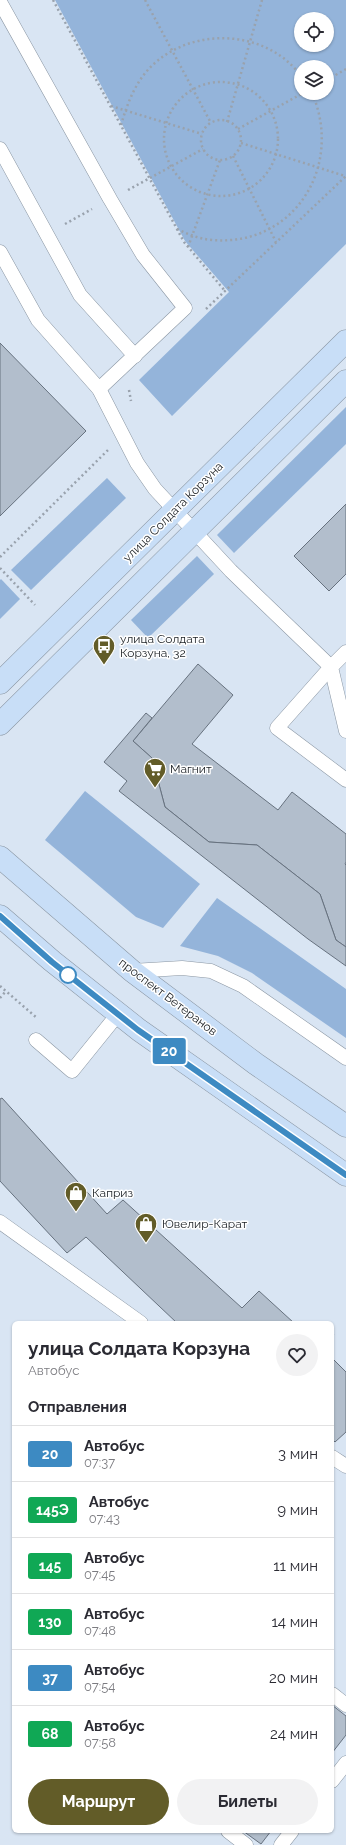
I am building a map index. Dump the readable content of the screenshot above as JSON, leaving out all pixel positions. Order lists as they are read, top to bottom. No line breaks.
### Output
{"streets":{"street":["улица Солдата Корзуна","проспект Ветеранов"]},"places":{"bus stop":["улица Солдата Корзуна, 32"],"supermarket":["Магнит"],"shop":["Каприз","Ювелир-Карат"]},"lines":["bus line 20"],"page":{"on_map":"20","heading":[["улица Солдата Корзуна","Автобус"],"Отправления"],"list":[{"mark":"20","name":"Автобус","note":"07:37","value":"3 мин"},{"mark":"145Э","name":"Автобус","note":"07:43","value":"9 мин"},{"mark":"145","name":"Автобус","note":"07:45","value":"11 мин"},{"mark":"130","name":"Автобус","note":"07:48","value":"14 мин"},{"mark":"37","name":"Автобус","note":"07:54","value":"20 мин"},{"mark":"68","name":"Автобус","note":"07:58","value":"24 мин"}],"buttons":["Маршрут","Билеты"]}}
